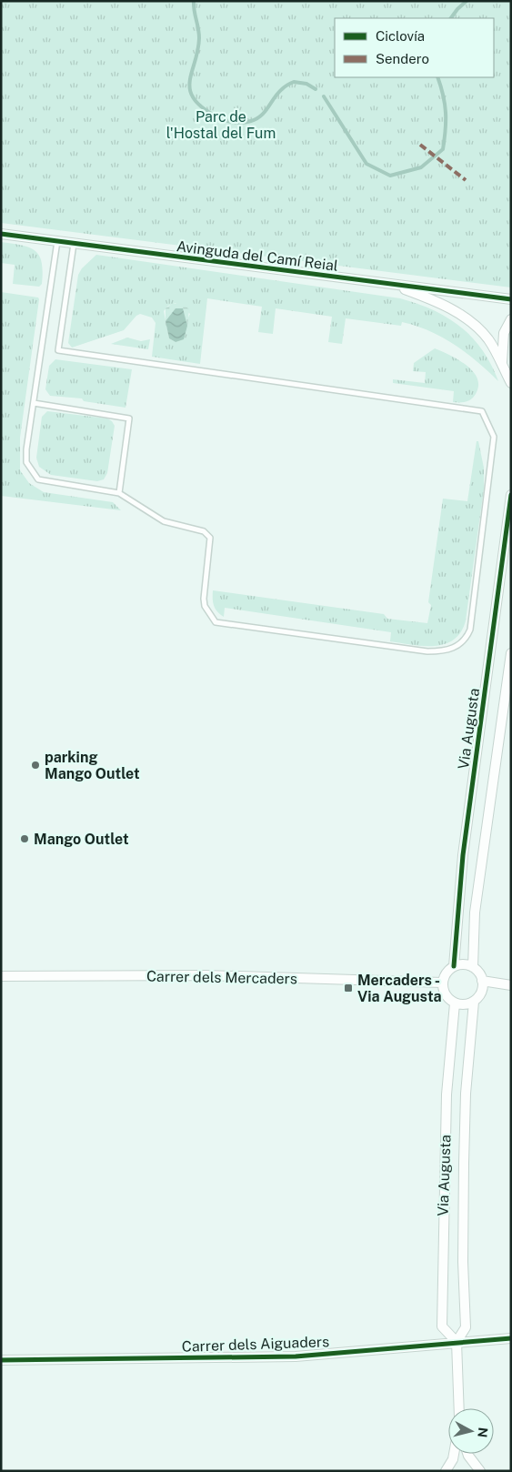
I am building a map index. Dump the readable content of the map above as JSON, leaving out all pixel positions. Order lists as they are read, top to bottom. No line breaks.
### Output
{"streets":{"street":["Avinguda del Camí Reial","Via Augusta","Carrer dels Mercaders","Carrer dels Aiguaders"]},"crossings":[["Via Augusta","Carrer dels Mercaders"],["Via Augusta","Carrer dels Aiguaders"]],"parks":["Parc de l'Hostal del Fum"],"places":{"other":["parking Mango Outlet","Mango Outlet"],"transit":["Mercaders - Via Augusta"]},"legend":["Ciclovía","Sendero"],"north":"right"}
